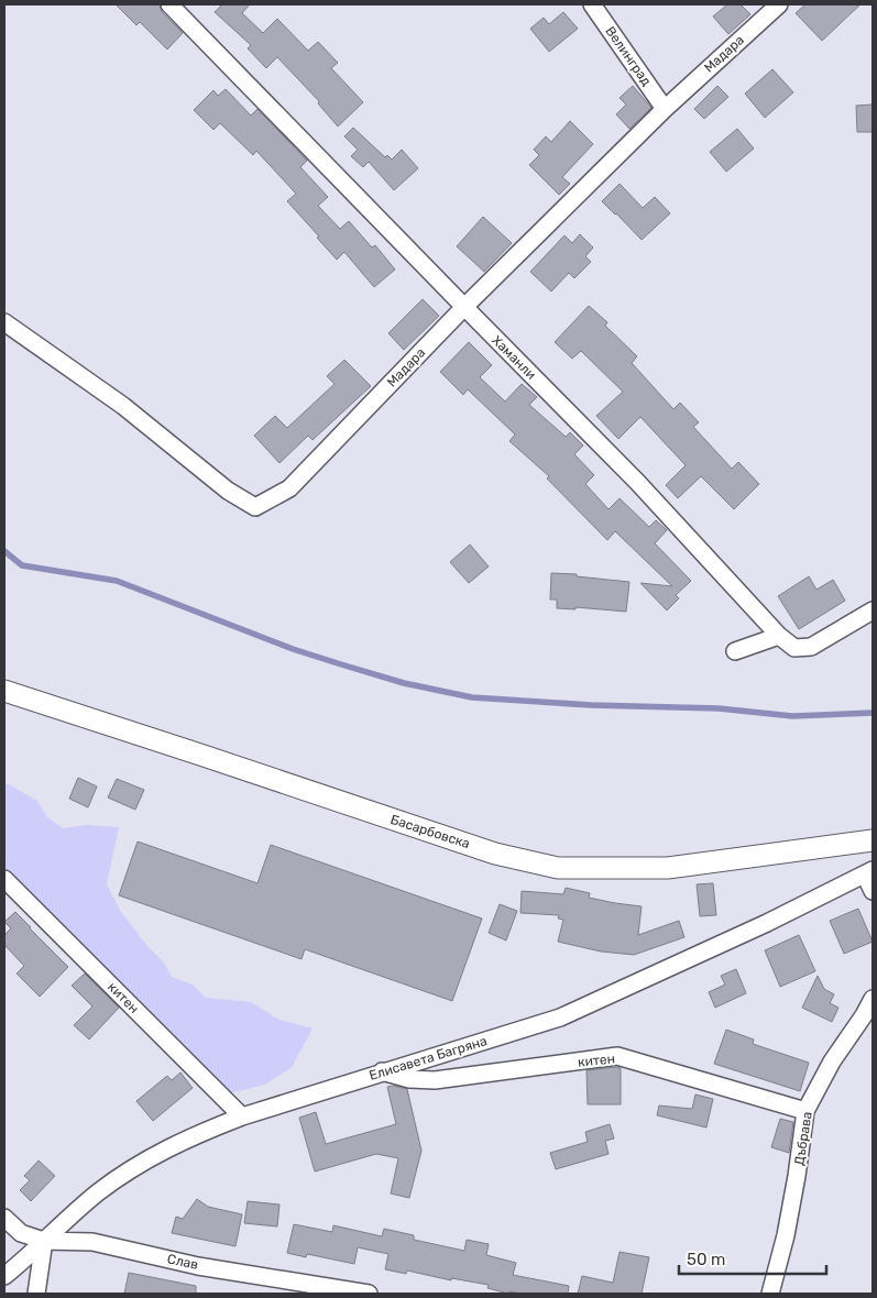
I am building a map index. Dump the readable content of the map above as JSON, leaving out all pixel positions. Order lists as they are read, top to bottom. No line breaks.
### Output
{"streets":{"street":["Мадара","Велинград","Хаманли","Басарбовска","китен","Елисавета Багряна","Дъбрава","Слав"]},"crossings":[["Мадара","Велинград"],["Мадара","Хаманли"],["китен","Елисавета Багряна"],["китен","Дъбрава"],["Елисавета Багряна","Слав"]],"scale_bar":"50 m"}
